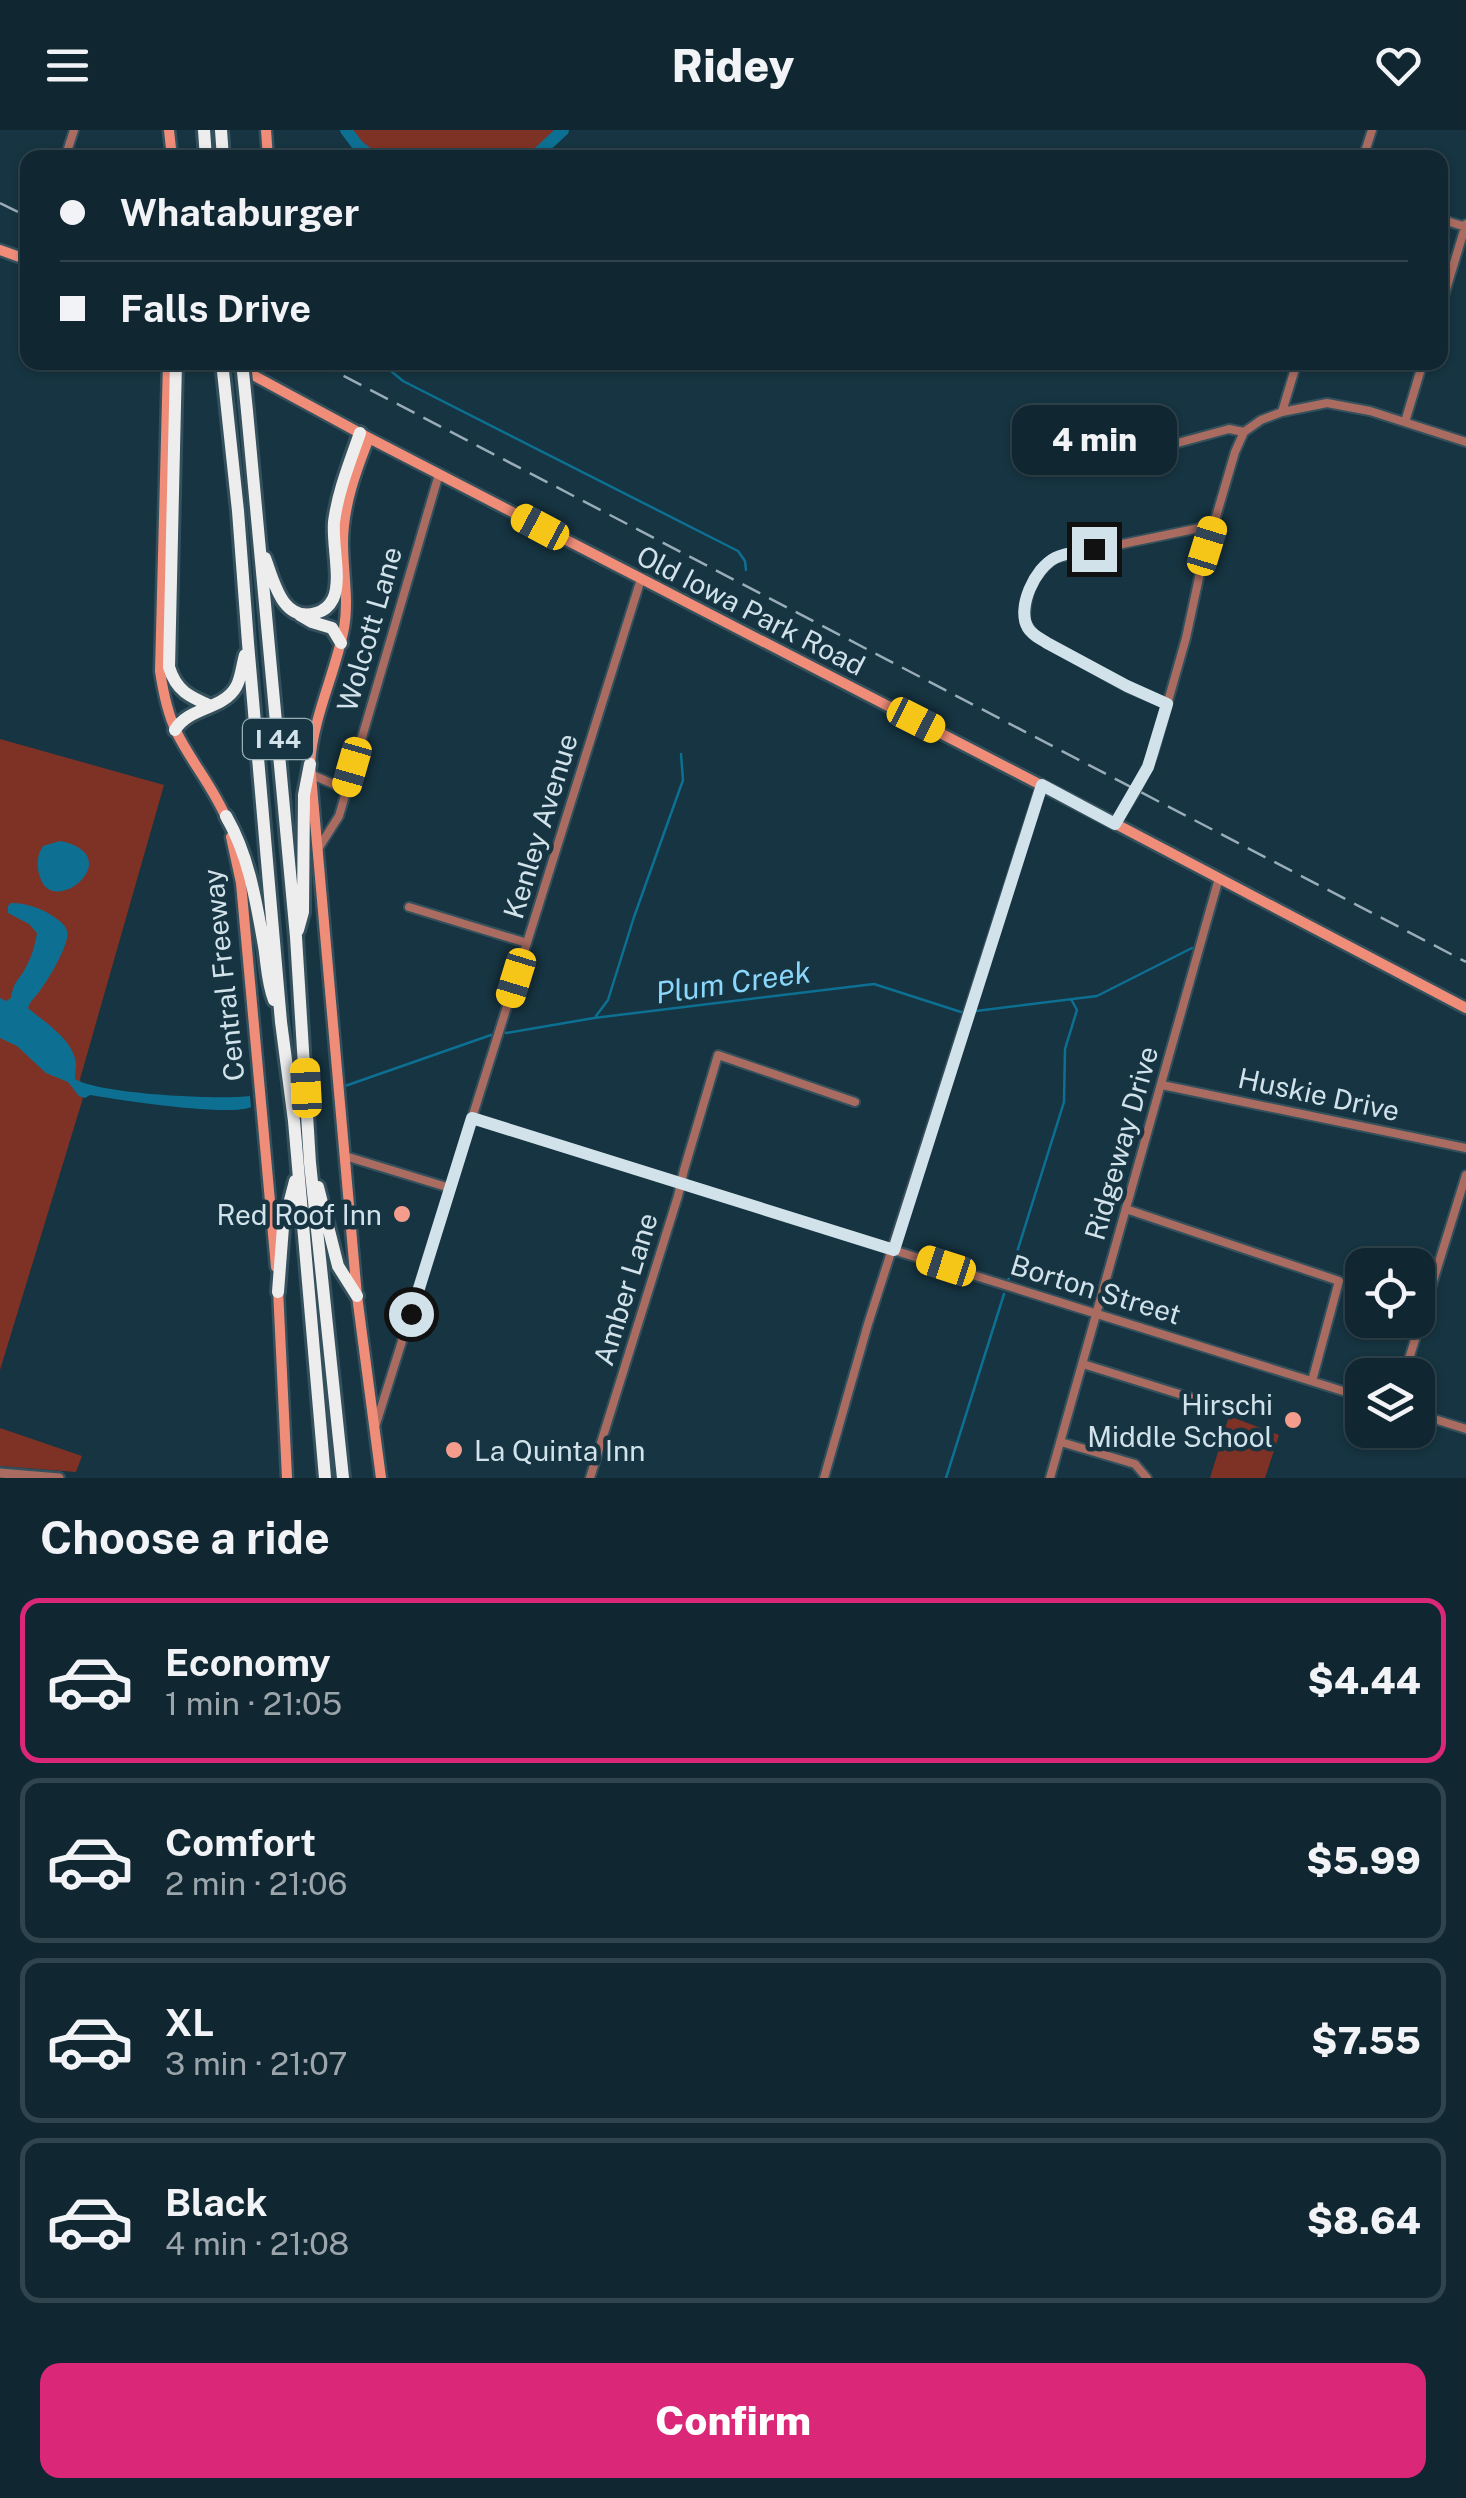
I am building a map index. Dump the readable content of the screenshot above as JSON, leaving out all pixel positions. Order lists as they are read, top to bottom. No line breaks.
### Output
{"streets":{"highway":["I 44","Central Freeway"],"main road":["Old Iowa Park Road"],"street":["Wolcott Lane","Kenley Avenue","Huskie Drive","Ridgeway Drive","Amber Lane","Borton Street"]},"crossings":[["Old Iowa Park Road","Wolcott Lane"],["Old Iowa Park Road","Kenley Avenue"],["Old Iowa Park Road","Ridgeway Drive"],["Kenley Avenue","Borton Street"],["Huskie Drive","Ridgeway Drive"],["Ridgeway Drive","Borton Street"],["Amber Lane","Borton Street"]],"water":["Plum Creek"],"places":["Red Roof Inn","Hirschi Middle School","La Quinta Inn"],"page":{"header":"Ridey","banner":["Whataburger","Falls Drive"],"bubble":"4 min","heading":"Choose a ride","list":[{"name":"Economy","note":"1 min · 21:05","value":"$4.44"},{"name":"Comfort","note":"2 min · 21:06","value":"$5.99"},{"name":"XL","note":"3 min · 21:07","value":"$7.55"},{"name":"Black","note":"4 min · 21:08","value":"$8.64"}],"buttons":"Confirm"}}
